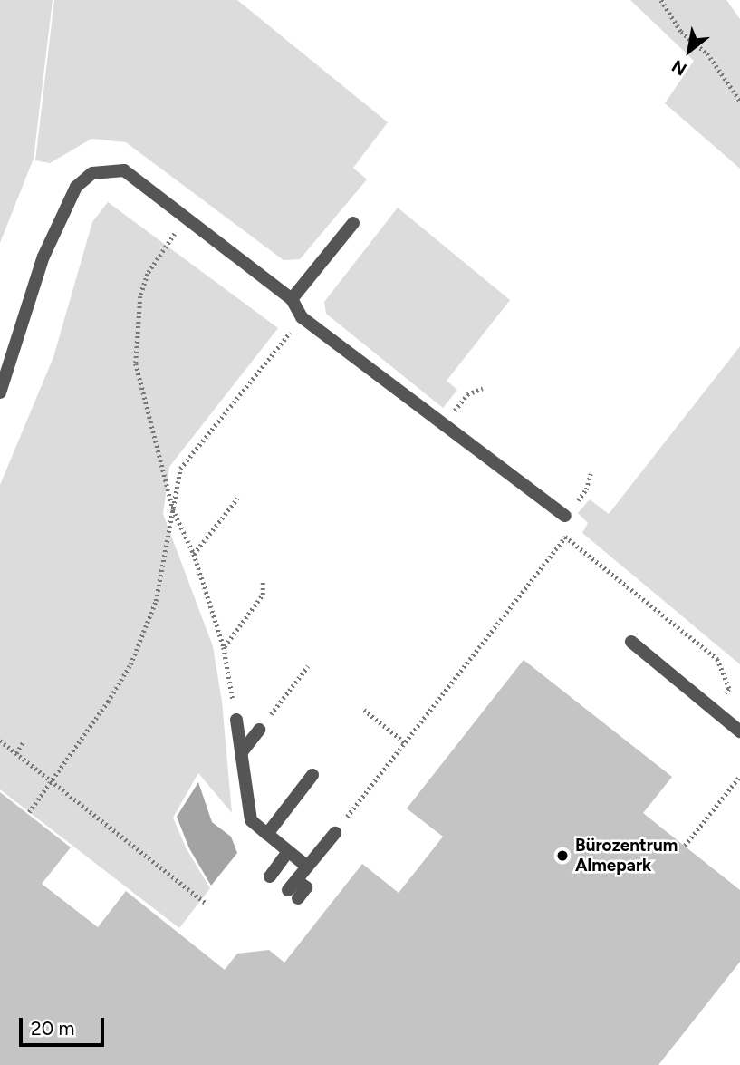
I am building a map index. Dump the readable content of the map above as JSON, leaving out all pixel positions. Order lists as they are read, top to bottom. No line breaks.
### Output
{"places":["Bürozentrum Almepark"],"scale_bar":"20 m","north":"bottom left"}
